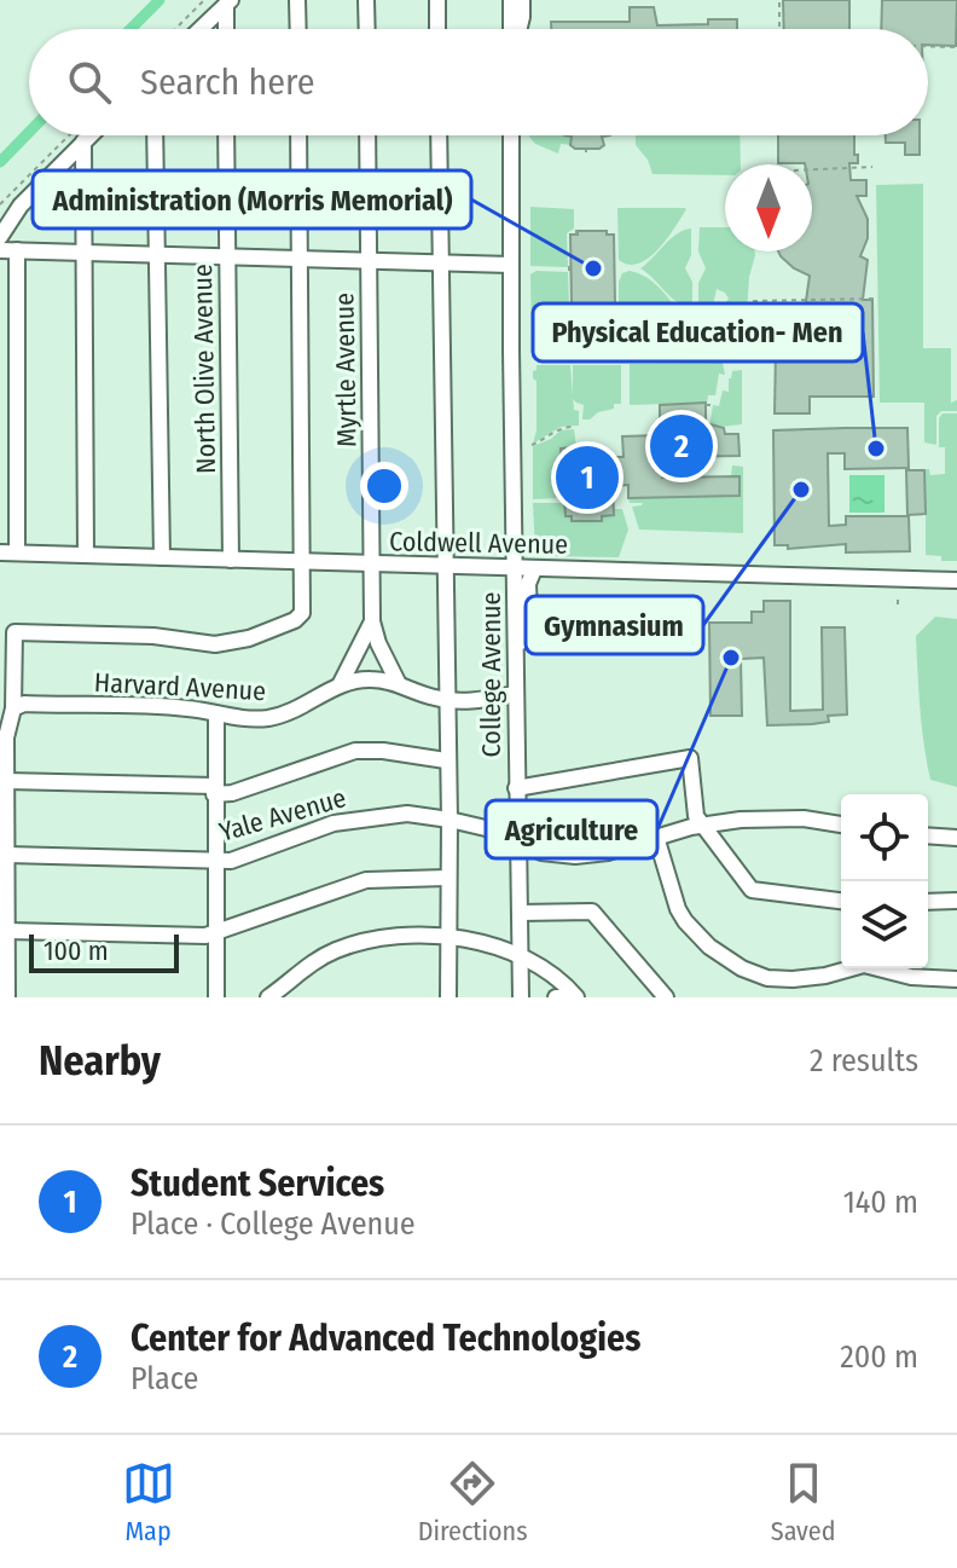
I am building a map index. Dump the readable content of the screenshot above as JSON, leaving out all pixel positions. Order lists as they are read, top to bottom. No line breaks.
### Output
{"streets":{"street":["North Olive Avenue","Myrtle Avenue","Coldwell Avenue","College Avenue","Harvard Avenue","Yale Avenue"]},"crossings":[["North Olive Avenue","Coldwell Avenue"],["Myrtle Avenue","Coldwell Avenue"],["Myrtle Avenue","Harvard Avenue"],["Coldwell Avenue","College Avenue"],["College Avenue","Harvard Avenue"],["College Avenue","Yale Avenue"]],"places":["Administration (Morris Memorial)","Physical Education- Men","Gymnasium","Agriculture"],"scale_bar":"100 m","north":"bottom","page":{"search":"Search here","pins":["2","1"],"scale":"100 m","heading":["Nearby","2 results"],"list":[{"mark":"1","name":"Student Services","note":"Place · College Avenue","value":"140 m"},{"mark":"2","name":"Center for Advanced Technologies","note":"Place","value":"200 m"}],"nav":["Map","Directions","Saved"]}}
